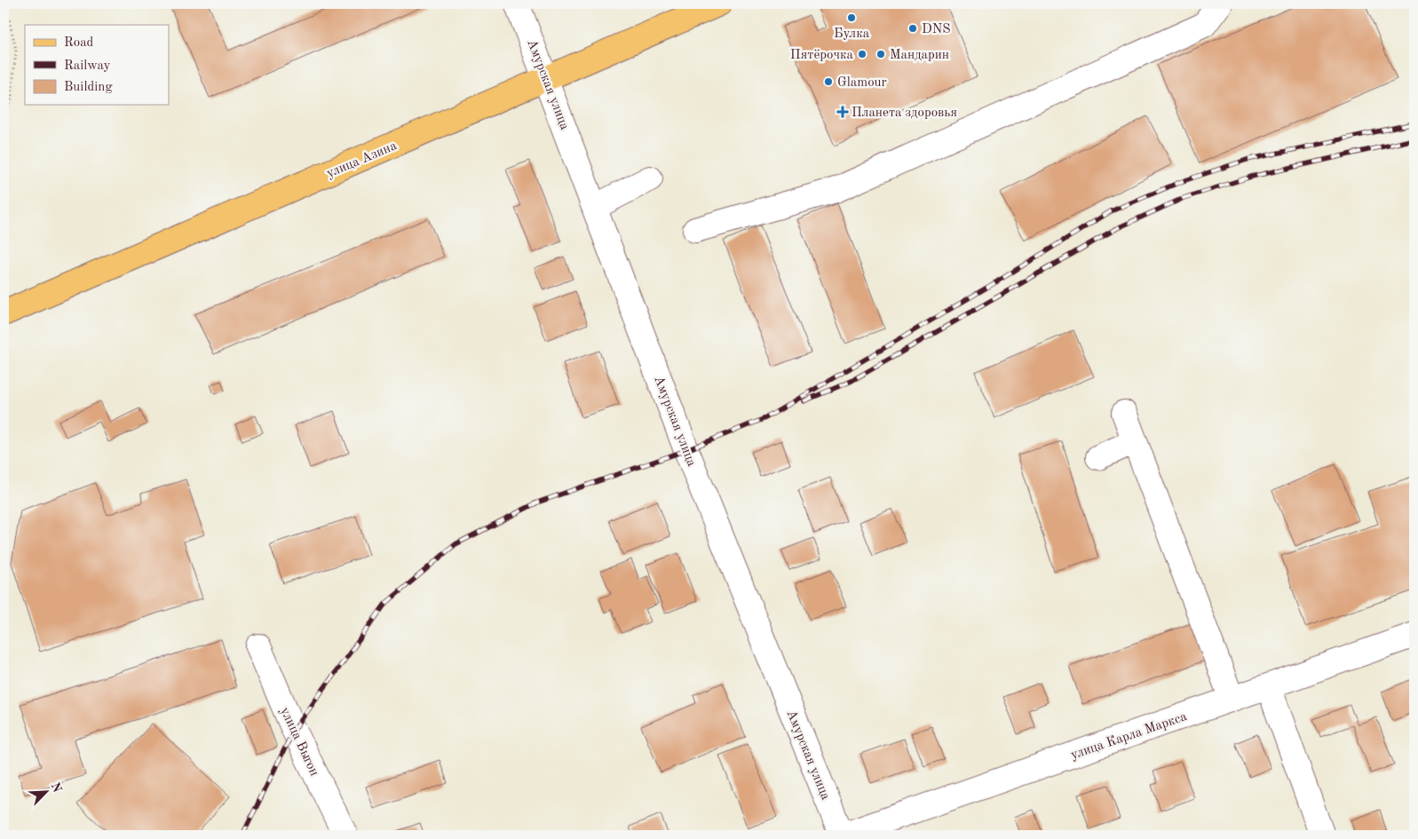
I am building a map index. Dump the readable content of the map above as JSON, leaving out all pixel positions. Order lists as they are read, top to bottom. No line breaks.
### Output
{"streets":{"main road":["улица Азина"],"street":["Амурская улица","улица Карла Маркса","улица Выгон"]},"crossings":[["Амурская улица","улица Азина"],["Амурская улица","улица Карла Маркса"]],"places":{"other":["Булка","DNS","Пятёрочка","Мандарин","Glamour"],"health":["Планета здоровья"]},"legend":["Road","Railway","Building"],"north":"top right"}
